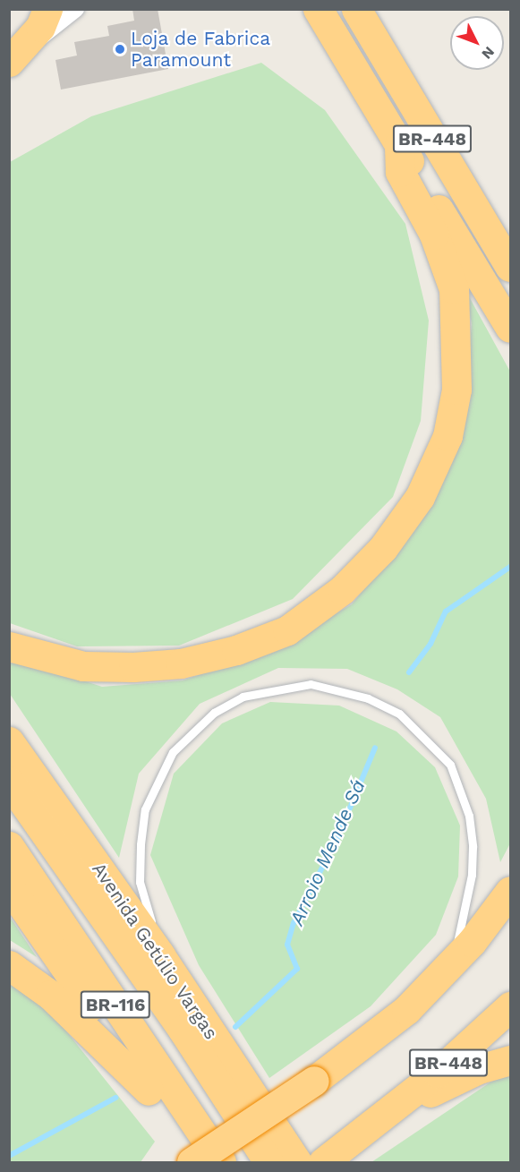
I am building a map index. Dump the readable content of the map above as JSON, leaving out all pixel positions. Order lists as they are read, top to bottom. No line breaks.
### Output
{"streets":{"highway":["BR-448","Avenida Getúlio Vargas","BR-116"]},"water":["Arroio Mende Sá"],"places":["Loja de Fabrica Paramount"],"north":"bottom right"}
